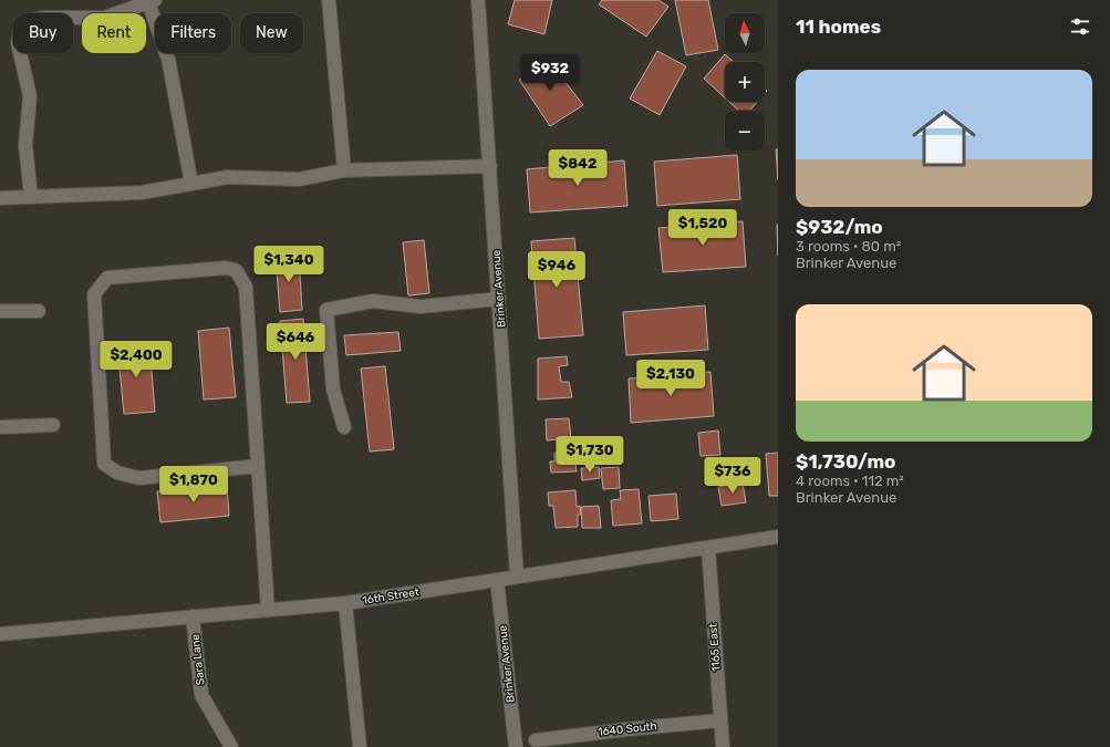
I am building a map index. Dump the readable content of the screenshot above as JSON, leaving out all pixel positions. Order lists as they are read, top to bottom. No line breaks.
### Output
{"streets":{"street":["Brinker Avenue","16th Street","1165 East","Sara Lane","1640 South"]},"crossings":[["Brinker Avenue","16th Street"],["16th Street","1165 East"],["16th Street","Sara Lane"],["1165 East","1640 South"]],"north":"top","page":{"heading":"11 homes","map_buttons":["+","−"],"chip":["Buy","Rent","Filters","New"],"list":[{"name":"$932/mo","note":"3 rooms · 80 m² · Brinker Avenue"},{"name":"$1,730/mo","note":"4 rooms · 112 m² · Brinker Avenue"}],"price":["$932","$842","$1,520","$1,340","$946","$646","$2,400","$2,130","$1,730","$736","$1,870"]}}
